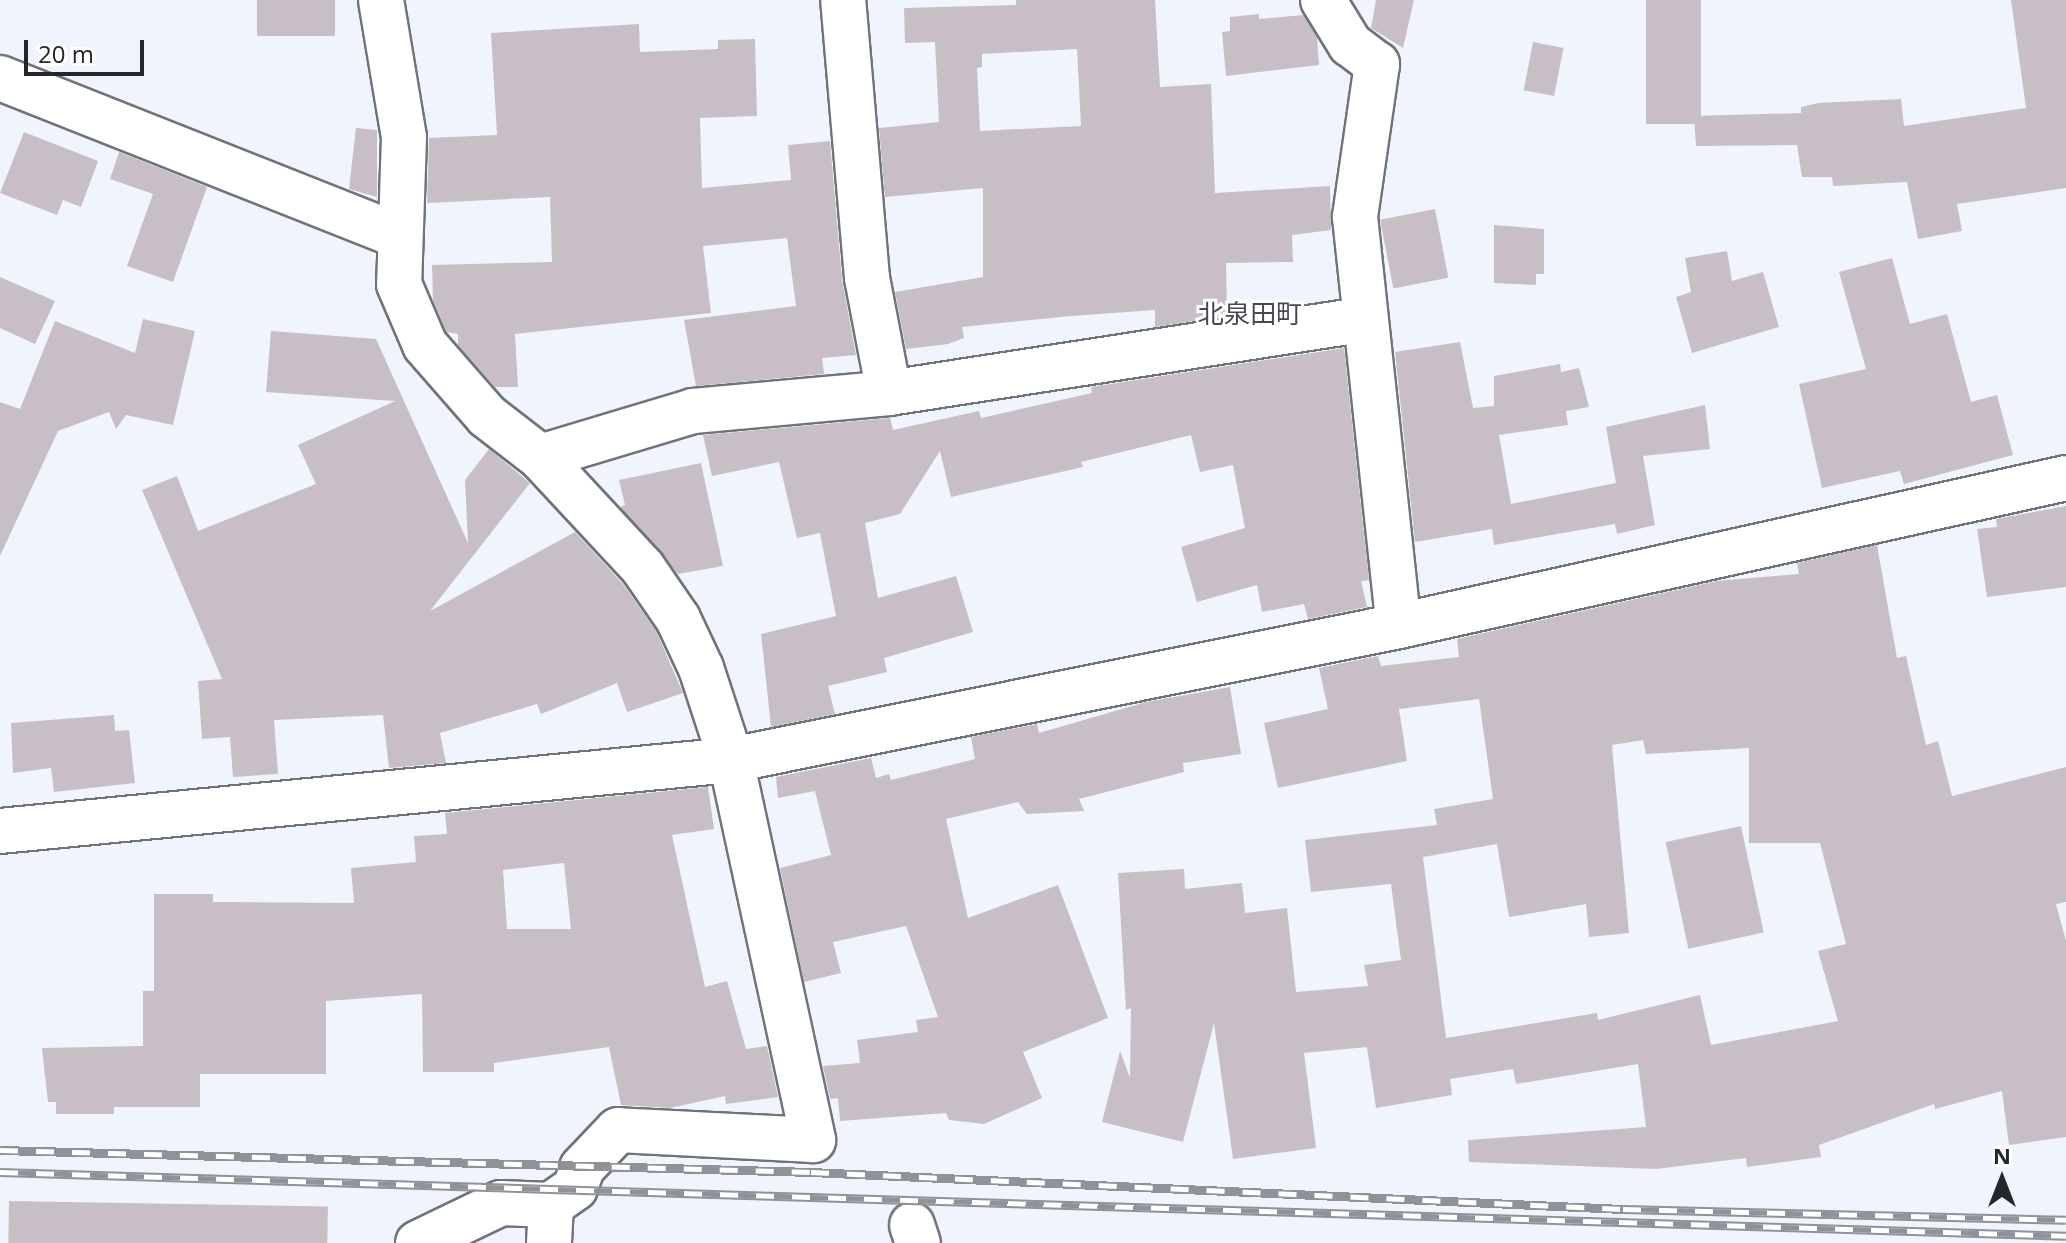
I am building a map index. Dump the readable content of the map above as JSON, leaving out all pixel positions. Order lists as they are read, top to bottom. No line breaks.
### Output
{"districts":["北泉田町"],"scale_bar":"20 m","north":"top"}
